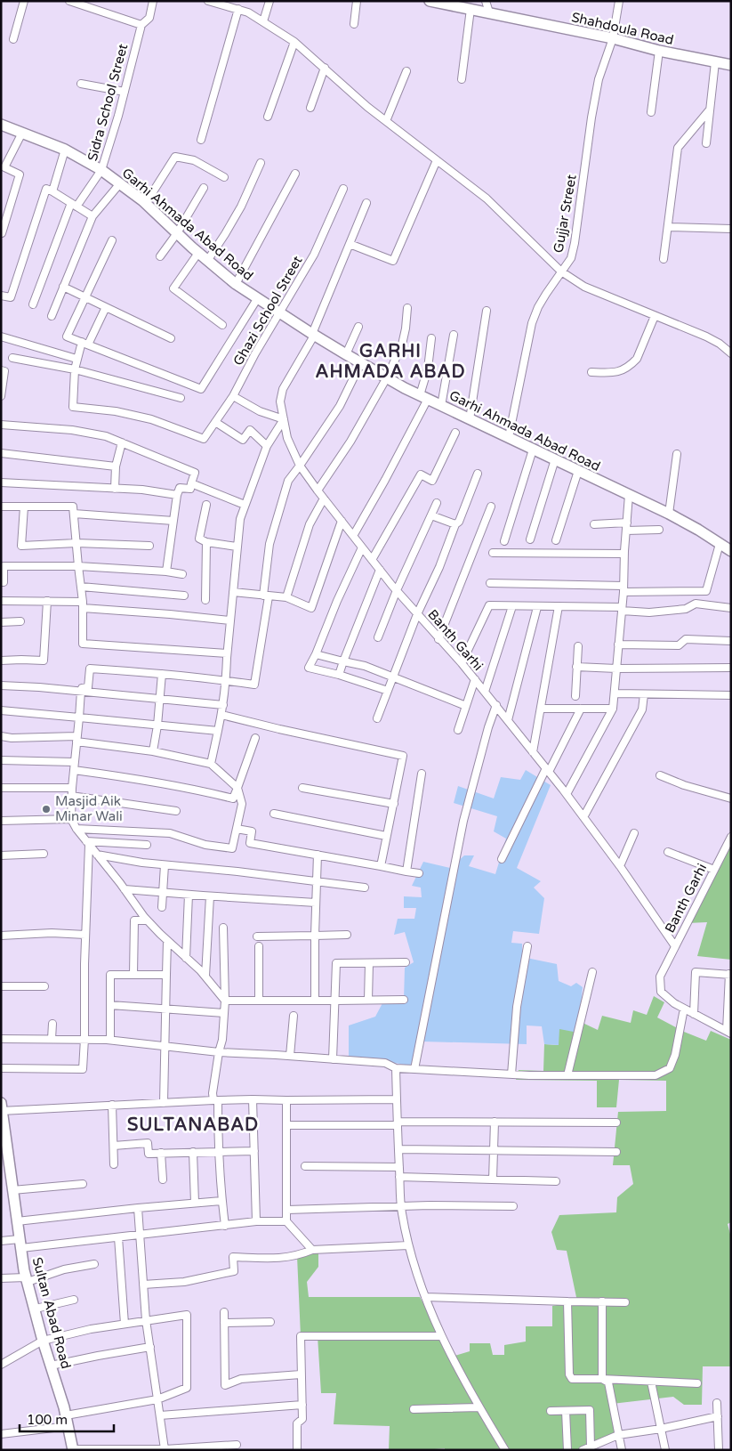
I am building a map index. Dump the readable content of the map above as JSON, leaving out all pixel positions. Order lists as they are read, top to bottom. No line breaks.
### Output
{"streets":{"street":["Shahdoula Road","Sidra School Street","Gujjar Street","Garhi Ahmada Abad Road","Ghazi School Street","Banth Garhi","Sultan Abad Road"]},"crossings":[["Shahdoula Road","Gujjar Street"],["Sidra School Street","Garhi Ahmada Abad Road"],["Gujjar Street","Garhi Ahmada Abad Road"],["Garhi Ahmada Abad Road","Ghazi School Street"],["Garhi Ahmada Abad Road","Banth Garhi"]],"districts":["GARHI AHMADA ABAD","SULTANABAD"],"places":["Masjid Aik Minar Wali"],"scale_bar":"100 m"}
